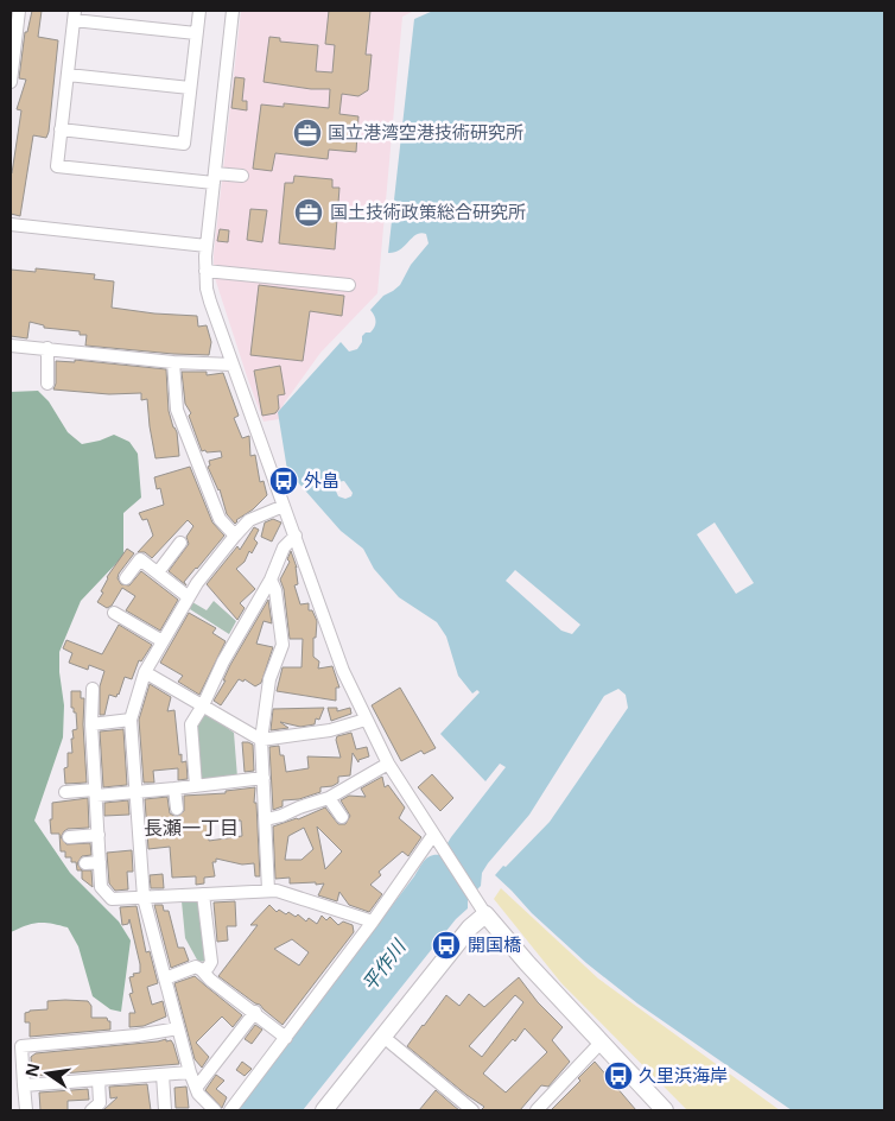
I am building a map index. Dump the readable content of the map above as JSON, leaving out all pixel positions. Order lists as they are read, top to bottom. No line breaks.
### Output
{"districts":["長瀬一丁目"],"water":["平作川"],"places":{"office":["国立港湾空港技術研究所","国土技術政策総合研究所"],"bus stop":["外畠","開国橋","久里浜海岸"]},"north":"left"}
